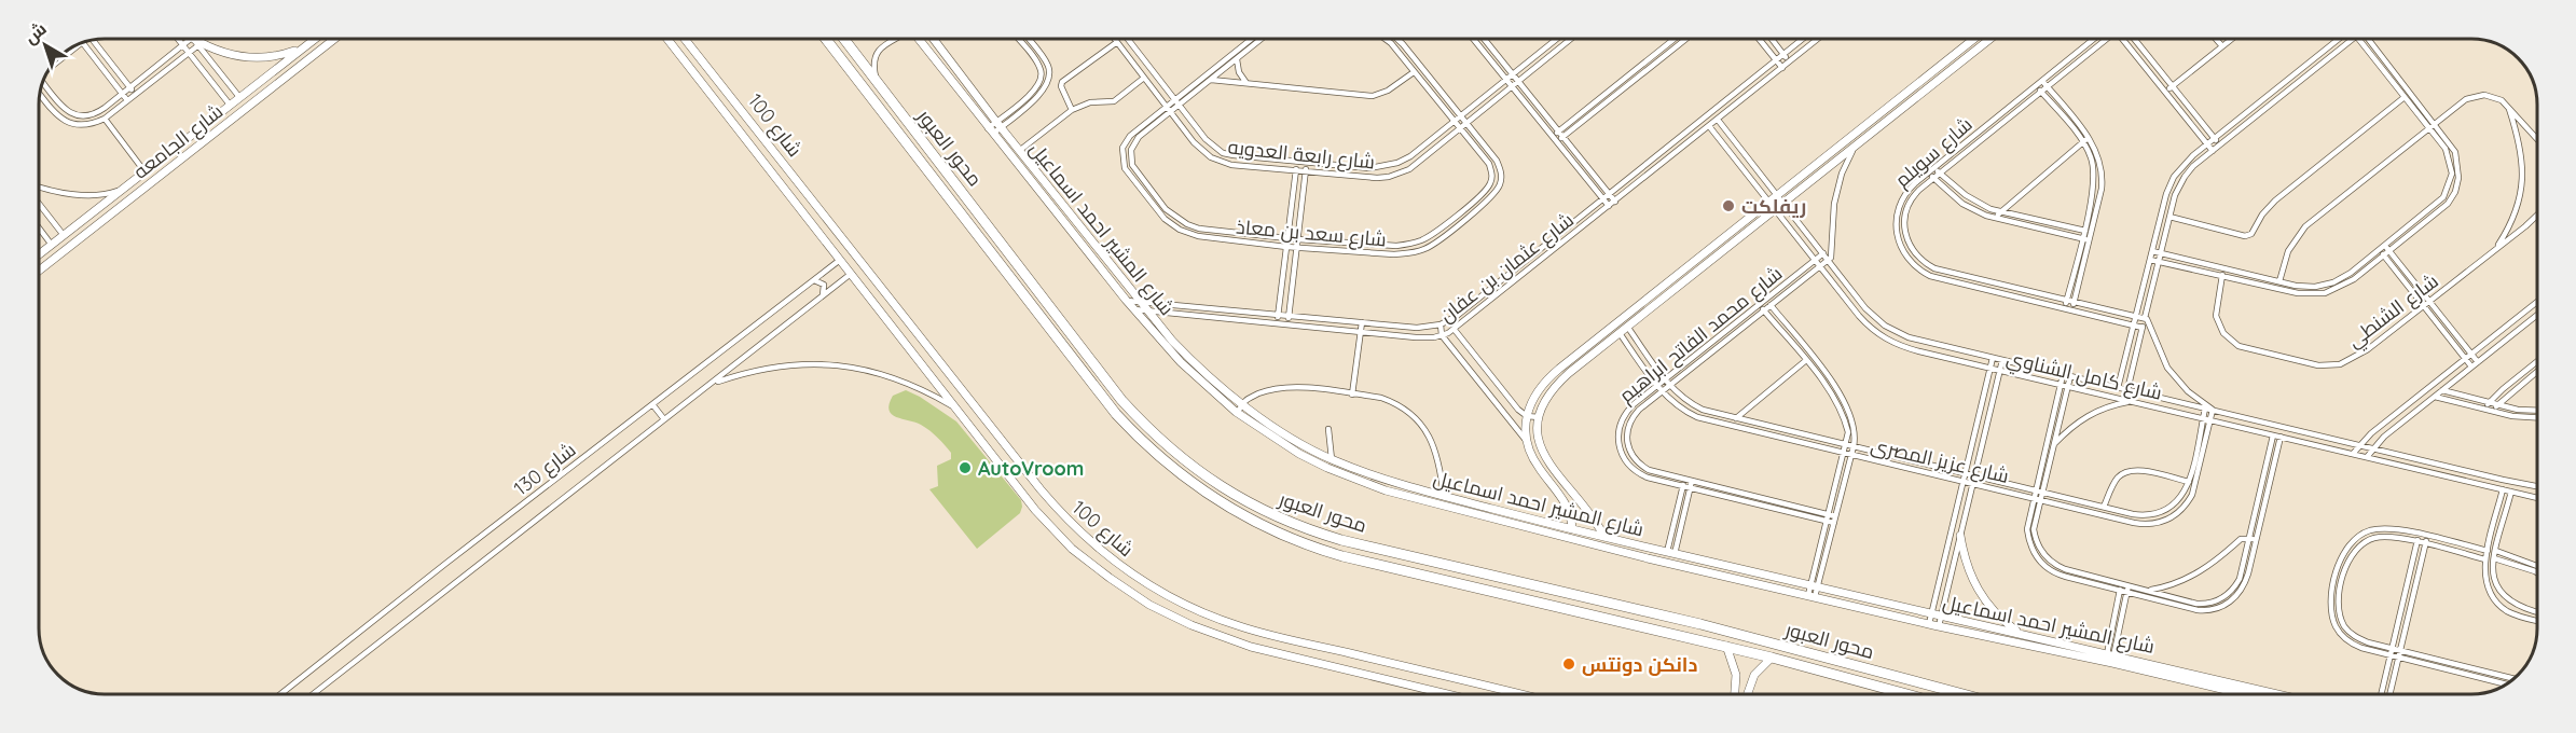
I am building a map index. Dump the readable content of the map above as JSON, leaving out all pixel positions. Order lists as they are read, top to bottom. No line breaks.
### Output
{"streets":{"highway":["محور العبور"],"street":["شارع 100","شارع الجامعه","شارع سويلم","شارع رابعة العدويه","شارع المشير احمد اسماعيل","شارع سعد بن معاذ","شارع عثمان بن عفان","شارع الشنطي","شارع محمد الفاتح ابراهيم","شارع كامل الشناوي","شارع عزيز المصرى","شارع 130"]},"crossings":[["شارع 100","شارع 130"],["شارع رابعة العدويه","شارع سعد بن معاذ"],["شارع المشير احمد اسماعيل","شارع عثمان بن عفان"],["شارع عثمان بن عفان","شارع كامل الشناوي"],["شارع محمد الفاتح ابراهيم","شارع كامل الشناوي"],["شارع محمد الفاتح ابراهيم","شارع عزيز المصرى"],["شارع كامل الشناوي","شارع عزيز المصرى"]],"places":["ريفلكت","AutoVroom","دانكن دونتس"],"north":"top left"}
